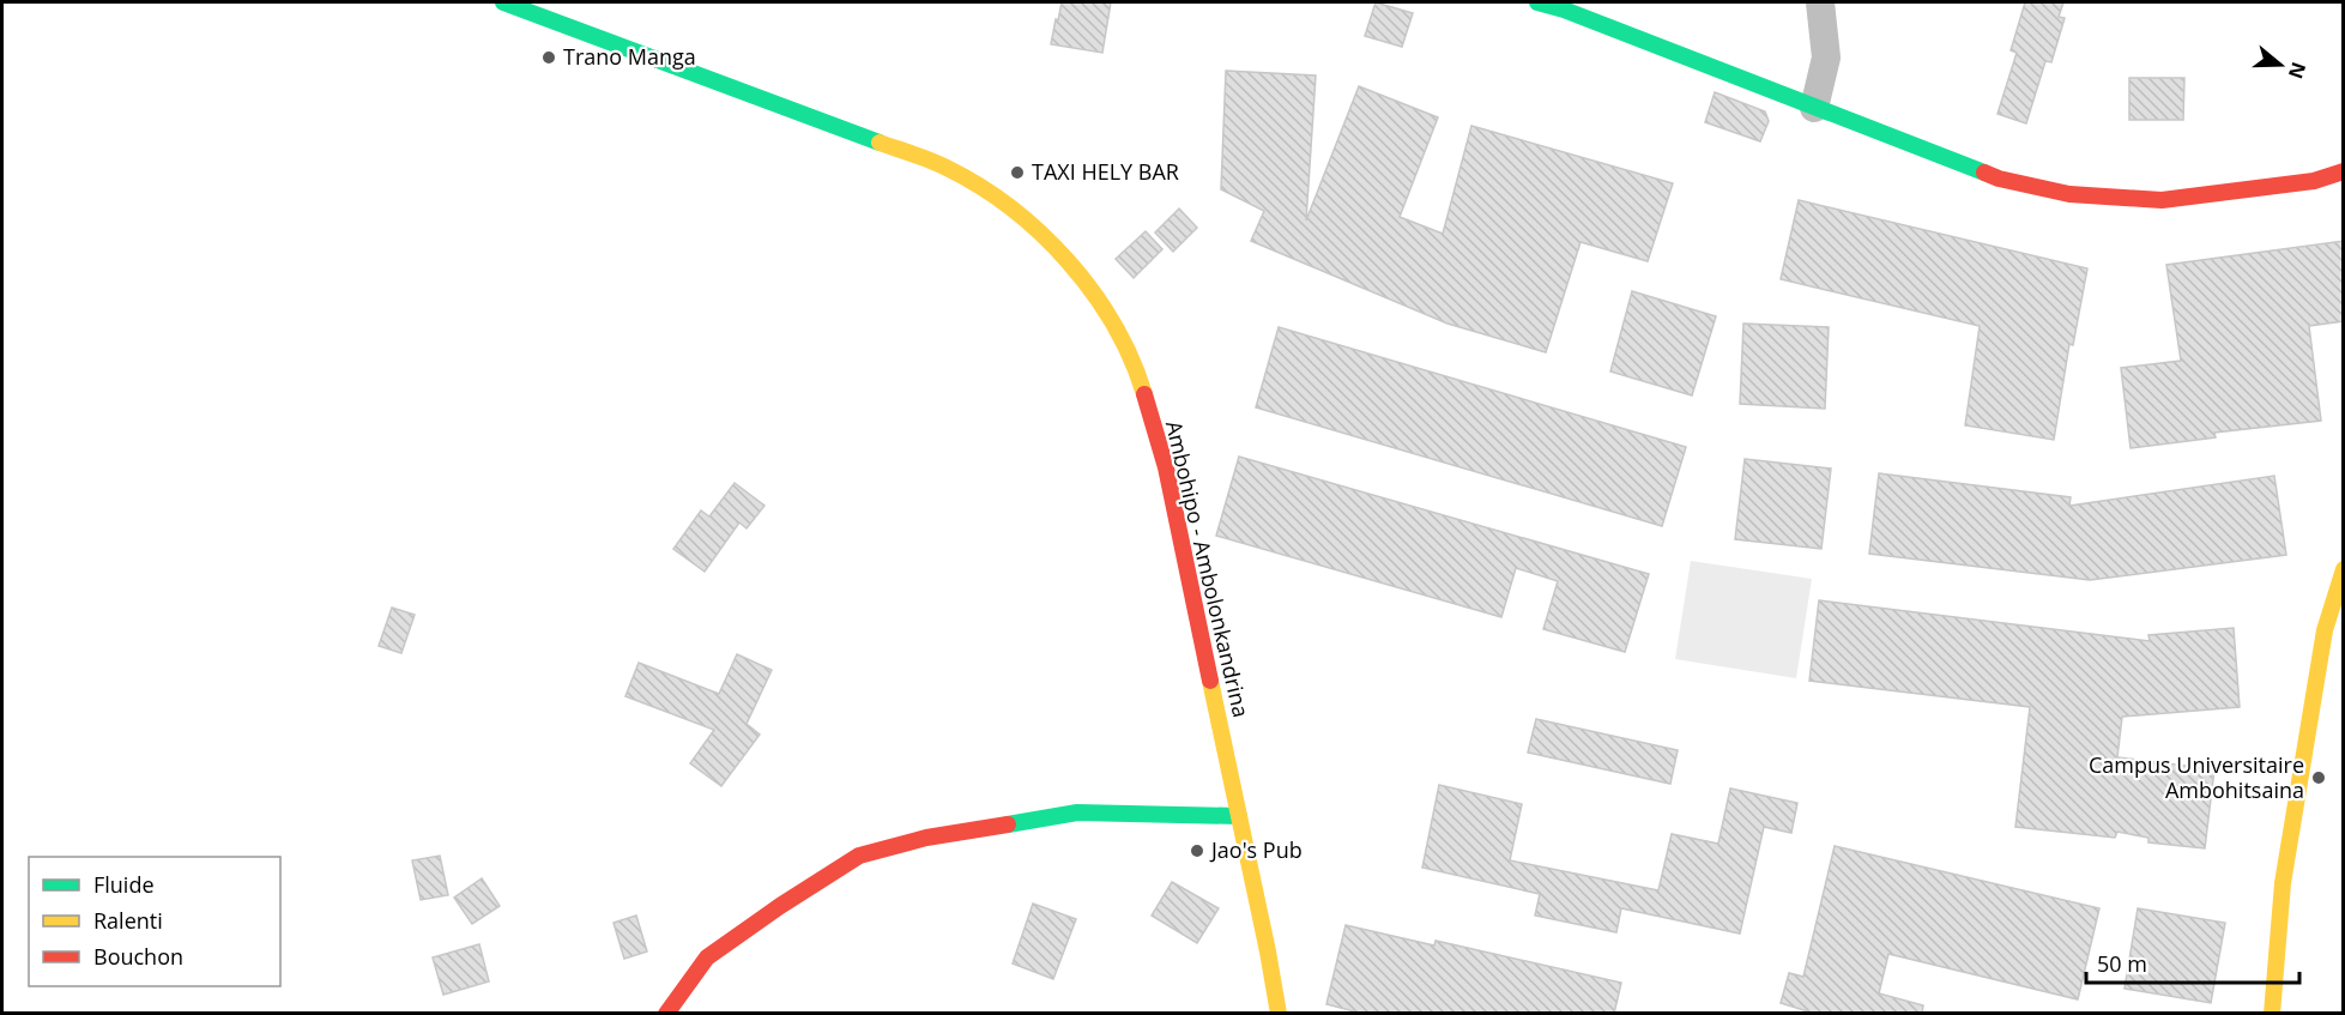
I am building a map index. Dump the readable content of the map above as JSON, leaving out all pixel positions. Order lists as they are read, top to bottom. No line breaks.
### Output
{"streets":{"street":["Ambohipo - Ambolonkandrina"]},"places":["Trano Manga","TAXI HELY BAR","Campus Universitaire Ambohitsaina","Jao's Pub"],"legend":["Fluide","Ralenti","Bouchon"],"scale_bar":"50 m","north":"right"}
